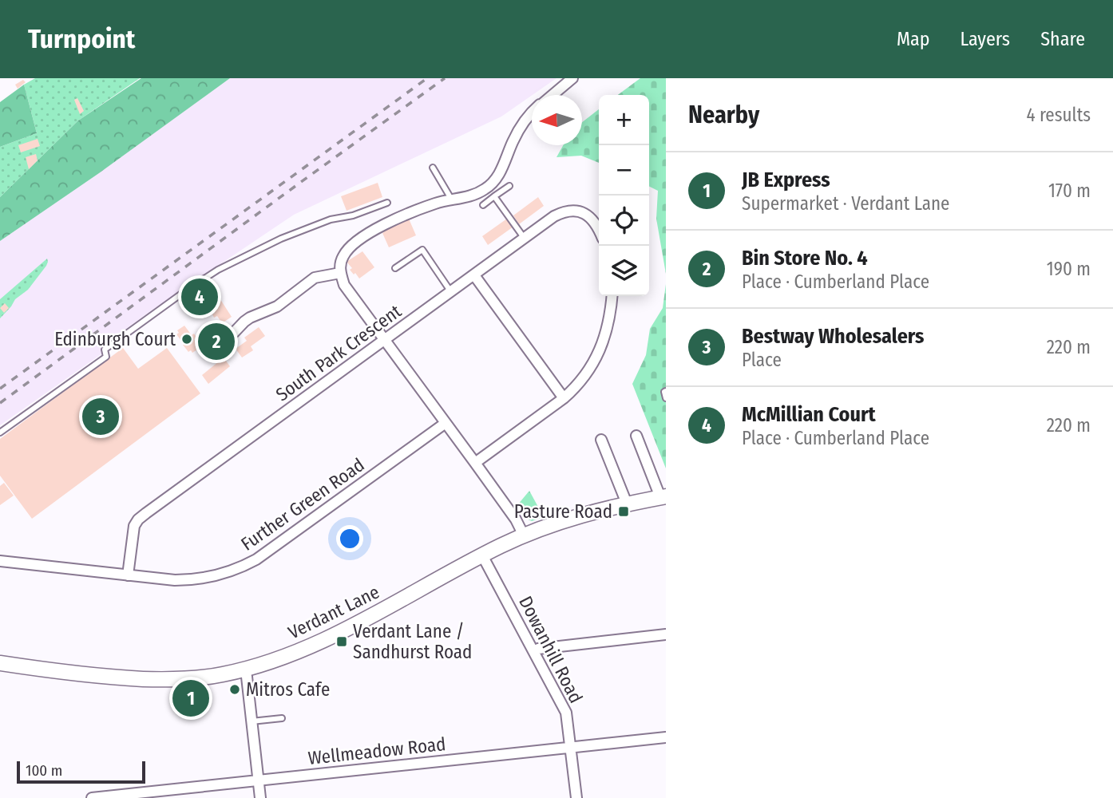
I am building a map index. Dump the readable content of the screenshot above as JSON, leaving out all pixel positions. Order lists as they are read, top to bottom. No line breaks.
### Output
{"streets":{"street":["South Park Crescent","Further Green Road","Verdant Lane","Dowanhill Road","Wellmeadow Road"]},"crossings":[["South Park Crescent","Further Green Road"],["Verdant Lane","Dowanhill Road"],["Dowanhill Road","Wellmeadow Road"]],"places":{"other":["Edinburgh Court","Mitros Cafe"],"transit":["Pasture Road","Verdant Lane / Sandhurst Road"]},"scale_bar":"100 m","north":"left","page":{"header":"Turnpoint","nav":["Map","Layers","Share"],"heading":["Nearby","4 results"],"map_buttons":["+","−"],"list":[{"mark":"1","name":"JB Express","note":"Supermarket · Verdant Lane","value":"170 m"},{"mark":"2","name":"Bin Store No. 4","note":"Place · Cumberland Place","value":"190 m"},{"mark":"3","name":"Bestway Wholesalers","note":"Place","value":"220 m"},{"mark":"4","name":"McMillian Court","note":"Place · Cumberland Place","value":"220 m"}],"pins":["4","2","3","1"],"scale":"100 m"}}
